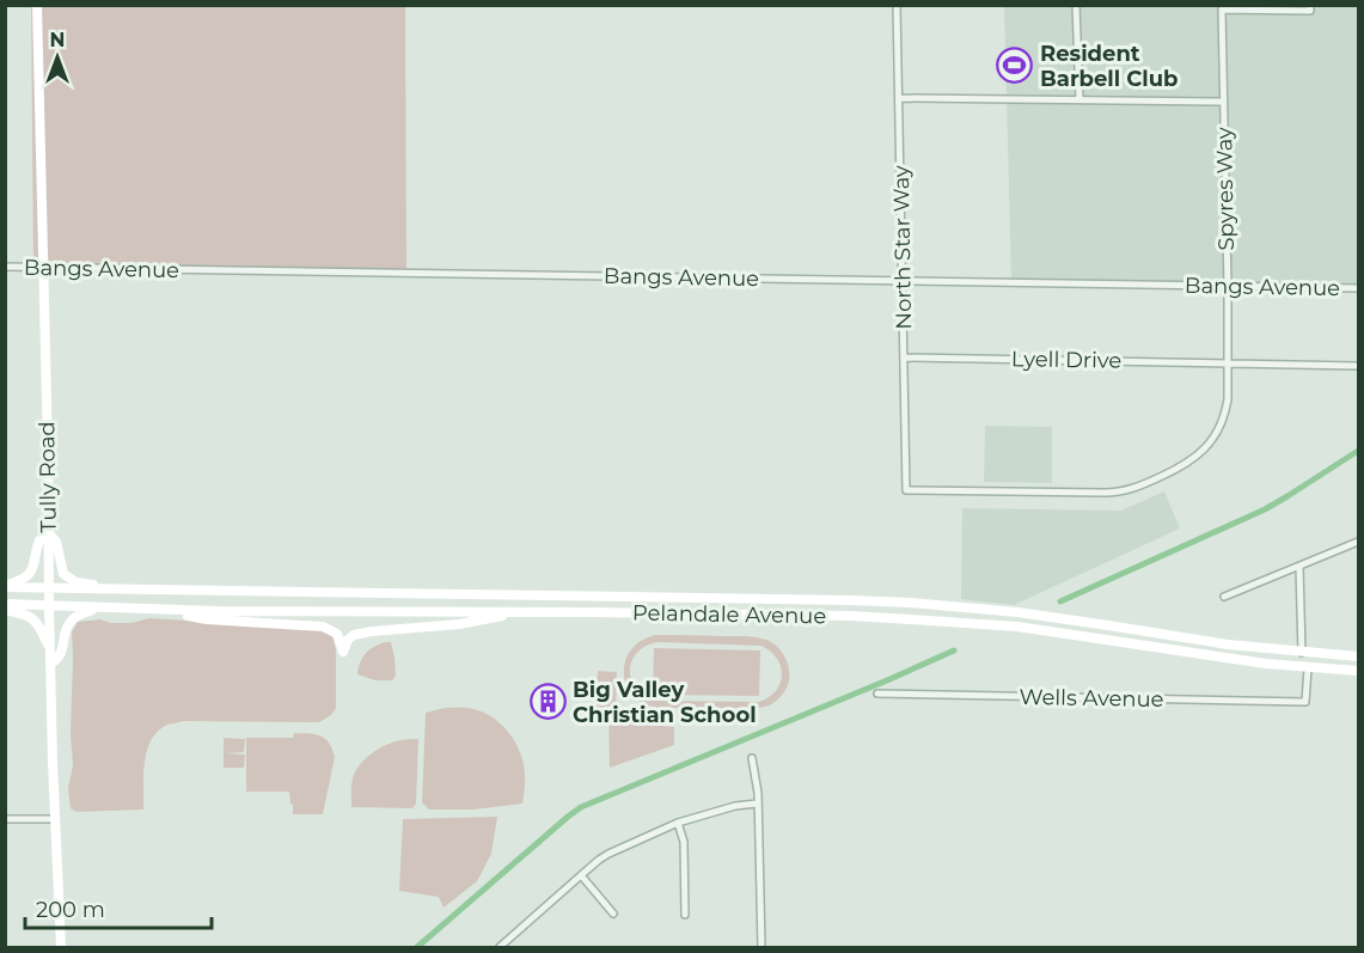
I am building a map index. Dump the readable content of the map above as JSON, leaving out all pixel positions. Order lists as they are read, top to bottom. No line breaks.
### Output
{"streets":{"main road":["Tully Road","Pelandale Avenue"],"street":["Spyres Way","North Star Way","Bangs Avenue","Lyell Drive","Wells Avenue"]},"crossings":[["Spyres Way","North Star Way"],["Spyres Way","Bangs Avenue"],["Spyres Way","Lyell Drive"],["North Star Way","Bangs Avenue"],["North Star Way","Lyell Drive"],["Bangs Avenue","Tully Road"],["Tully Road","Pelandale Avenue"],["Pelandale Avenue","Wells Avenue"]],"places":{"sports":["Resident Barbell Club"],"building":["Big Valley Christian School"]},"scale_bar":"200 m","north":"top"}
